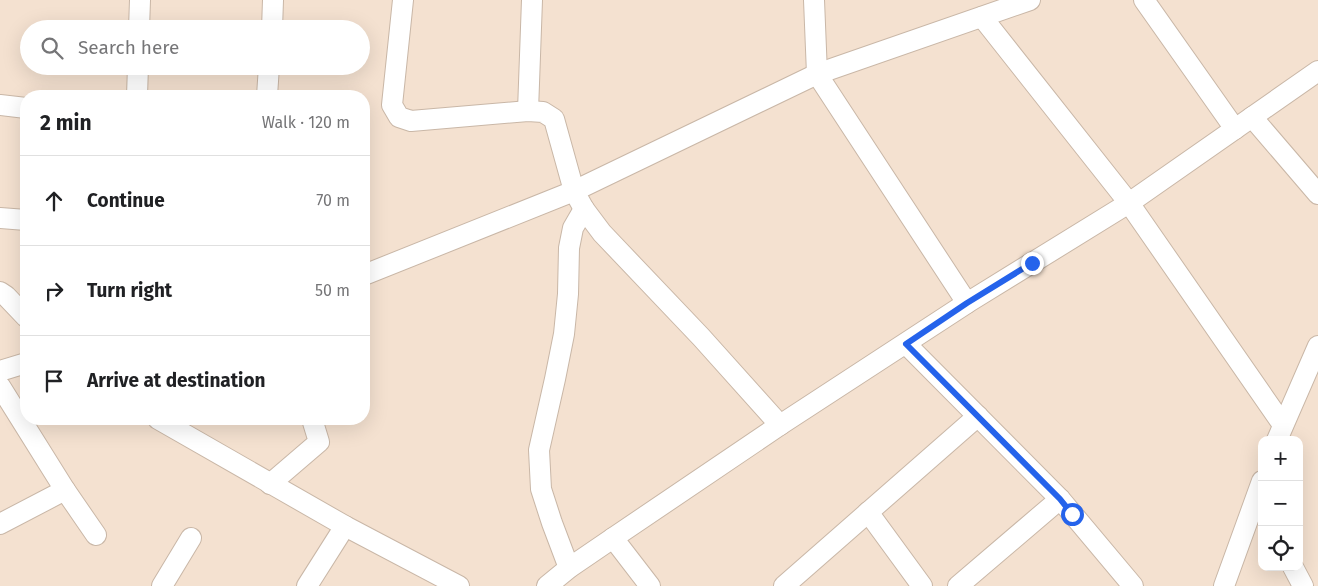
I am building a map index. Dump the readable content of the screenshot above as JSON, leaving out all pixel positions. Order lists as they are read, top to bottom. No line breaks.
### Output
{"page":{"search":"Search here","heading":["2 min","Walk · 120 m"],"list":[["Continue","70 m"],["Turn right","50 m"],"Arrive at destination"],"map_buttons":["+","−"]}}
